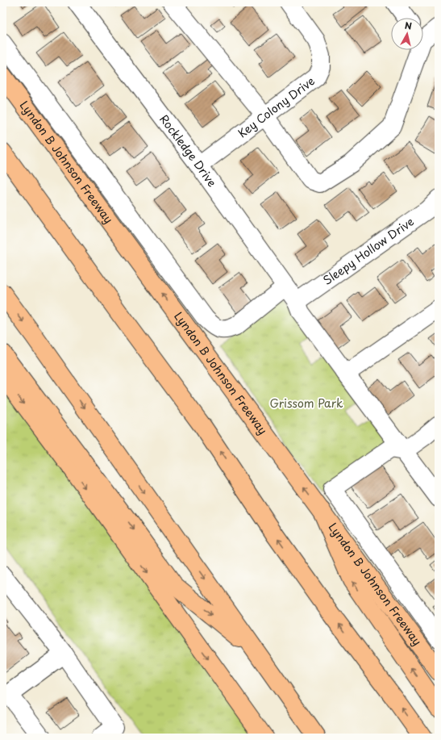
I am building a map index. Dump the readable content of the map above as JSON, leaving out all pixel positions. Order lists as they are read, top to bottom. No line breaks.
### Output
{"streets":{"main road":["Lyndon B Johnson Freeway"],"street":["Key Colony Drive","Rockledge Drive","Sleepy Hollow Drive"]},"crossings":[["Key Colony Drive","Rockledge Drive"],["Rockledge Drive","Sleepy Hollow Drive"]],"parks":["Grissom Park"],"north":"top"}
